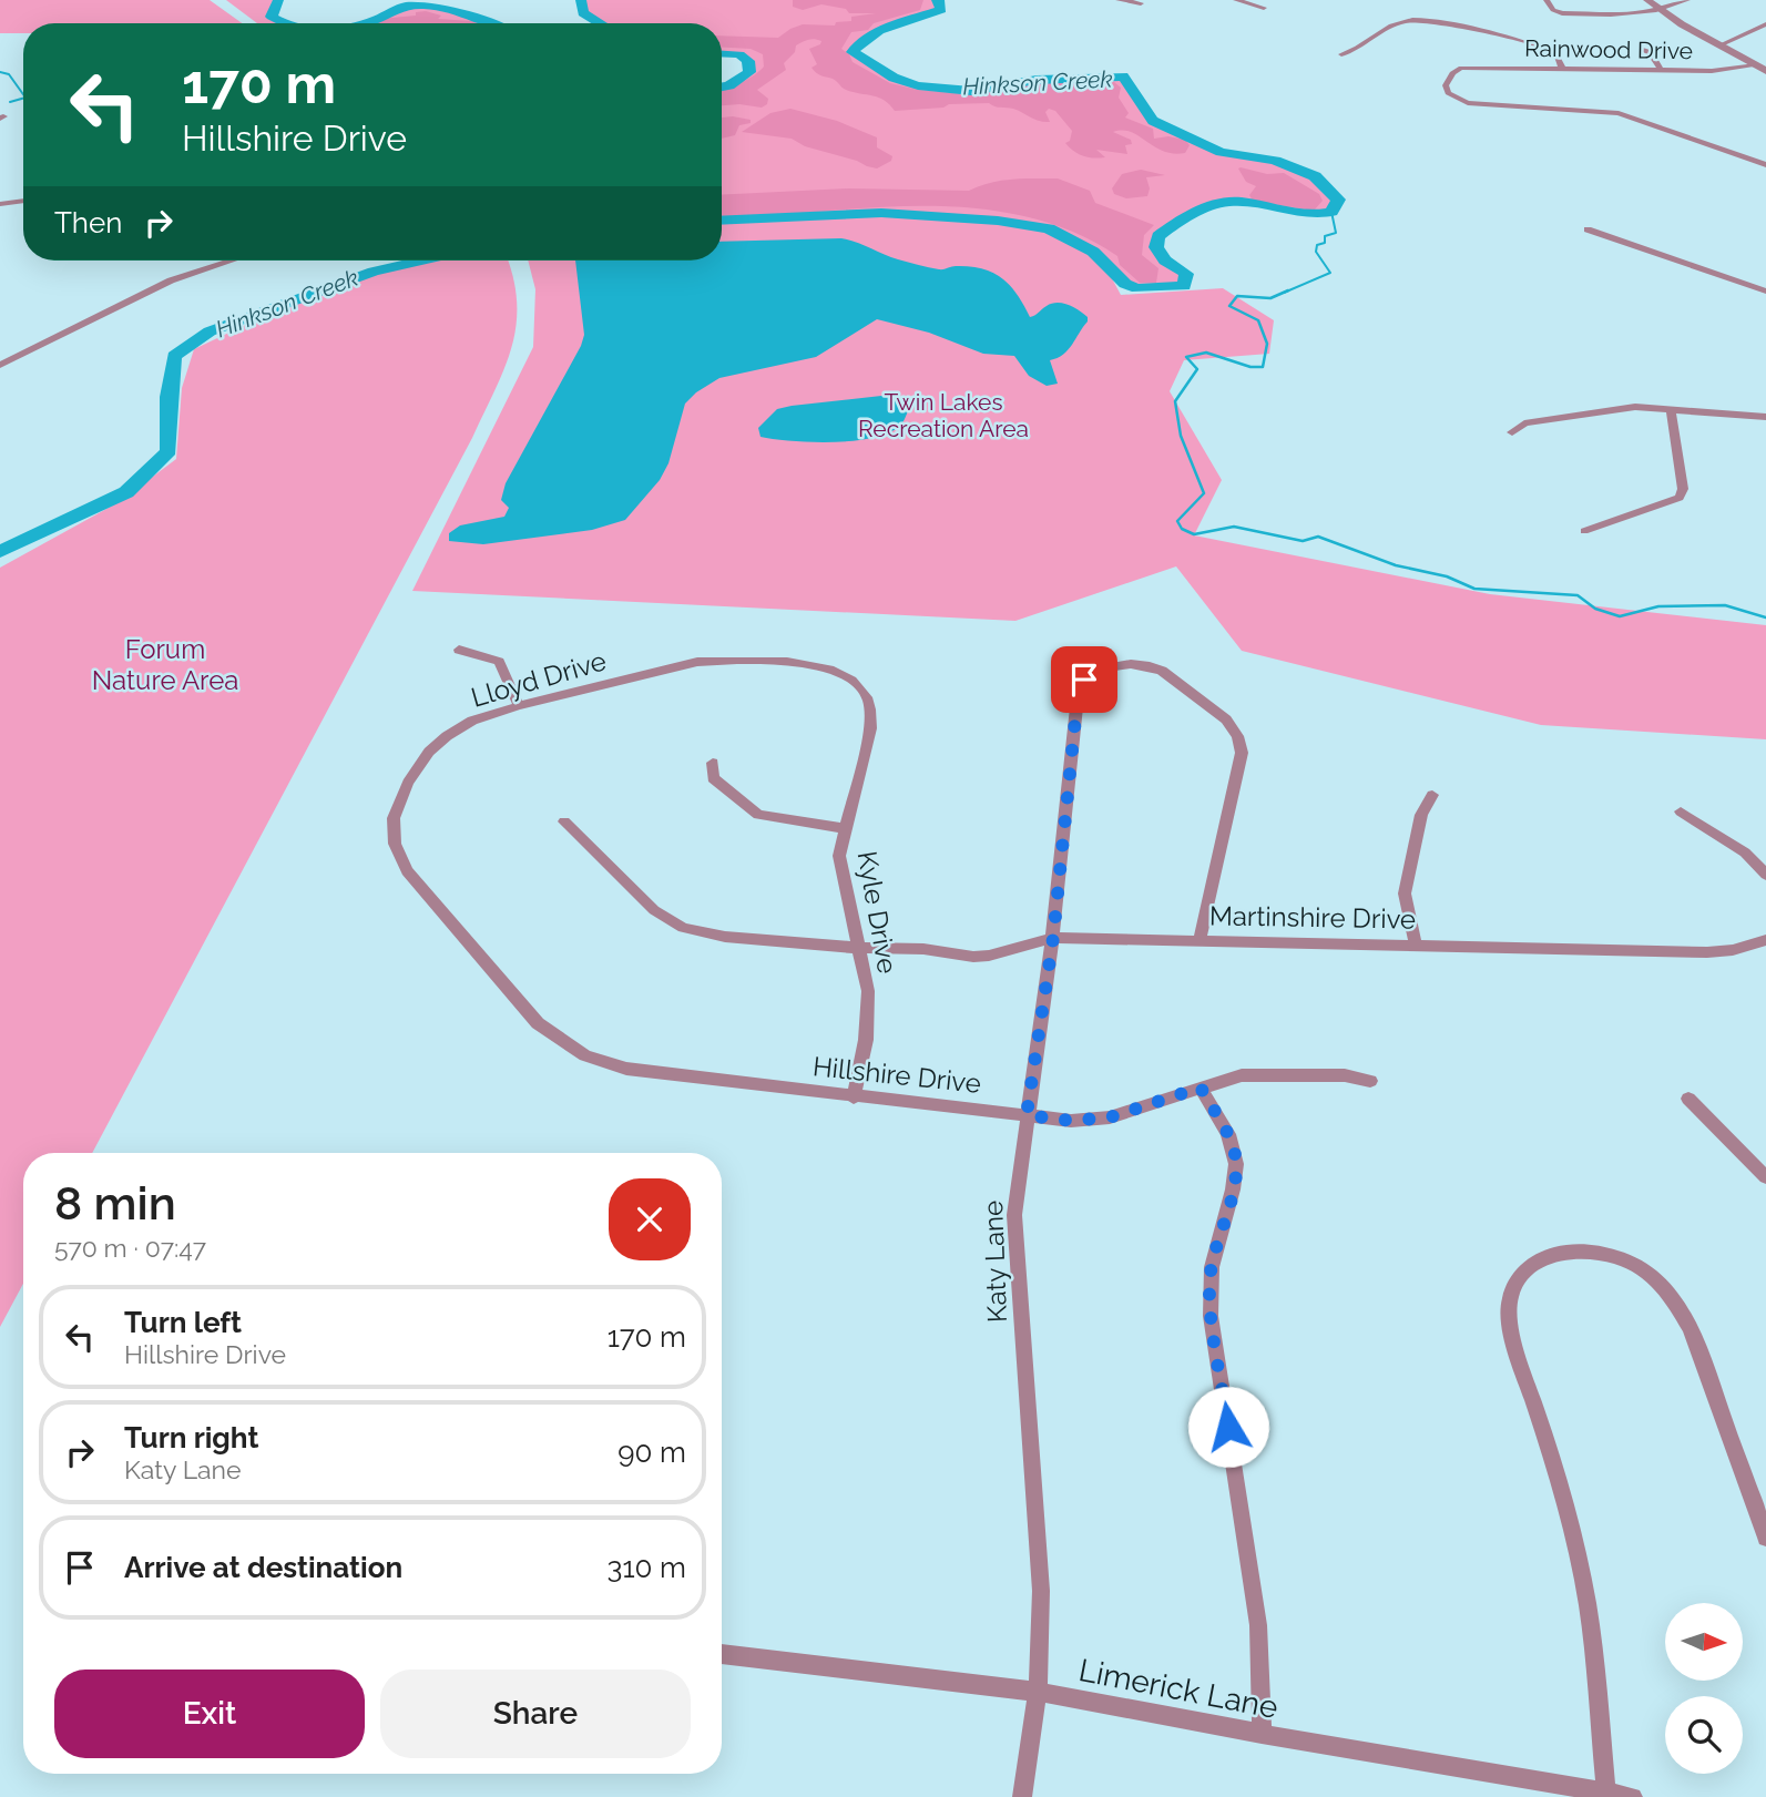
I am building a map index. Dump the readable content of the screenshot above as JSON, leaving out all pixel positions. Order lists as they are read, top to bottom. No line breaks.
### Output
{"streets":{"street":["Rainwood Drive","Lloyd Drive","Kyle Drive","Martinshire Drive","Hillshire Drive","Katy Lane","Limerick Lane"]},"crossings":[["Lloyd Drive","Kyle Drive"],["Lloyd Drive","Hillshire Drive"],["Kyle Drive","Martinshire Drive"],["Kyle Drive","Hillshire Drive"],["Martinshire Drive","Katy Lane"],["Hillshire Drive","Katy Lane"],["Katy Lane","Limerick Lane"]],"water":["Hinkson Creek"],"parks":["Twin Lakes Recreation Area","Forum Nature Area"],"north":"right","page":{"turn":["170 m","Hillshire Drive"],"then":"Then","heading":["8 min","570 m · 07:47"],"list":[{"name":"Turn left","note":"Hillshire Drive","value":"170 m"},{"name":"Turn right","note":"Katy Lane","value":"90 m"},{"name":"Arrive at destination","value":"310 m"}],"buttons":["Exit","Share"]}}
